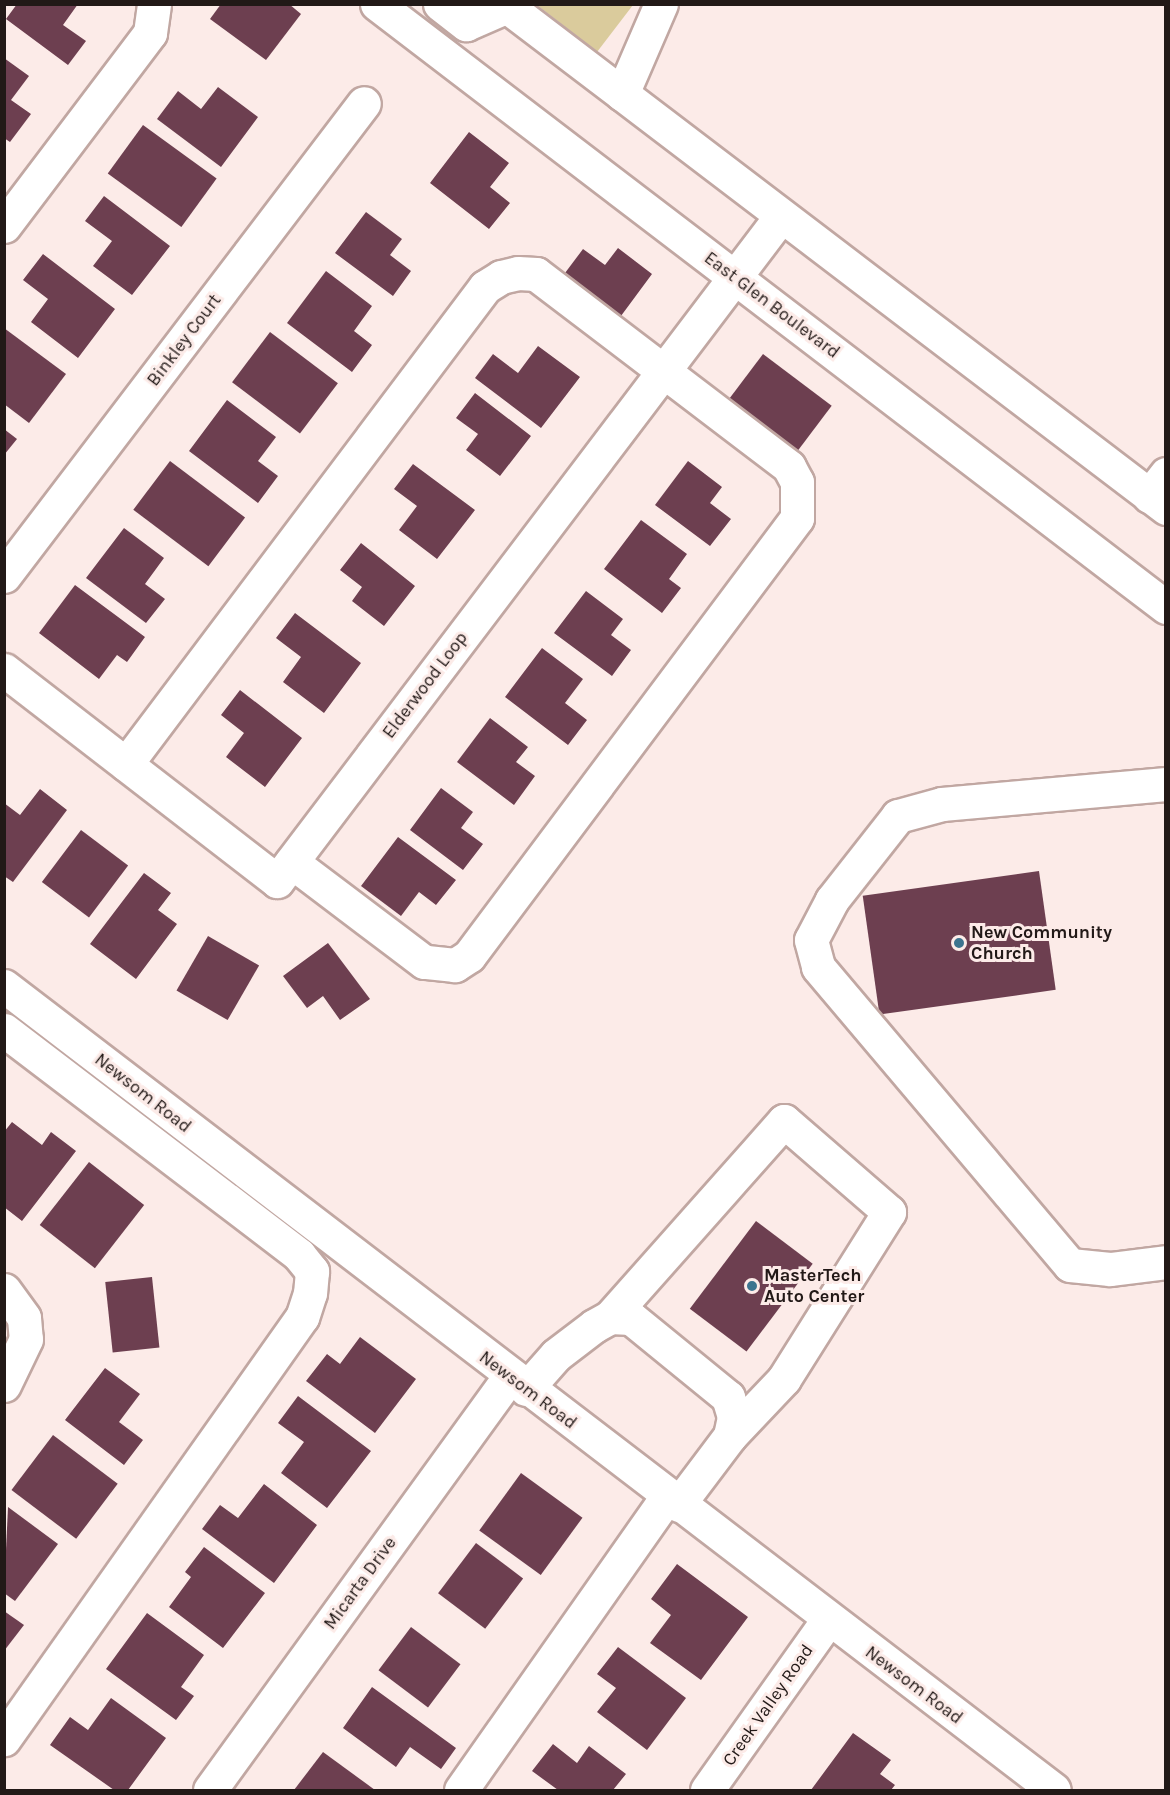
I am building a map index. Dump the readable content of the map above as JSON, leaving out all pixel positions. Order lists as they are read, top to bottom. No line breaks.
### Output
{"streets":{"street":["East Glen Boulevard","Binkley Court","Elderwood Loop","Newsom Road","Micarta Drive","Creek Valley Road"]},"crossings":[["East Glen Boulevard","Elderwood Loop"],["Newsom Road","Micarta Drive"],["Newsom Road","Creek Valley Road"]],"places":["New Community Church","MasterTech Auto Center"]}
